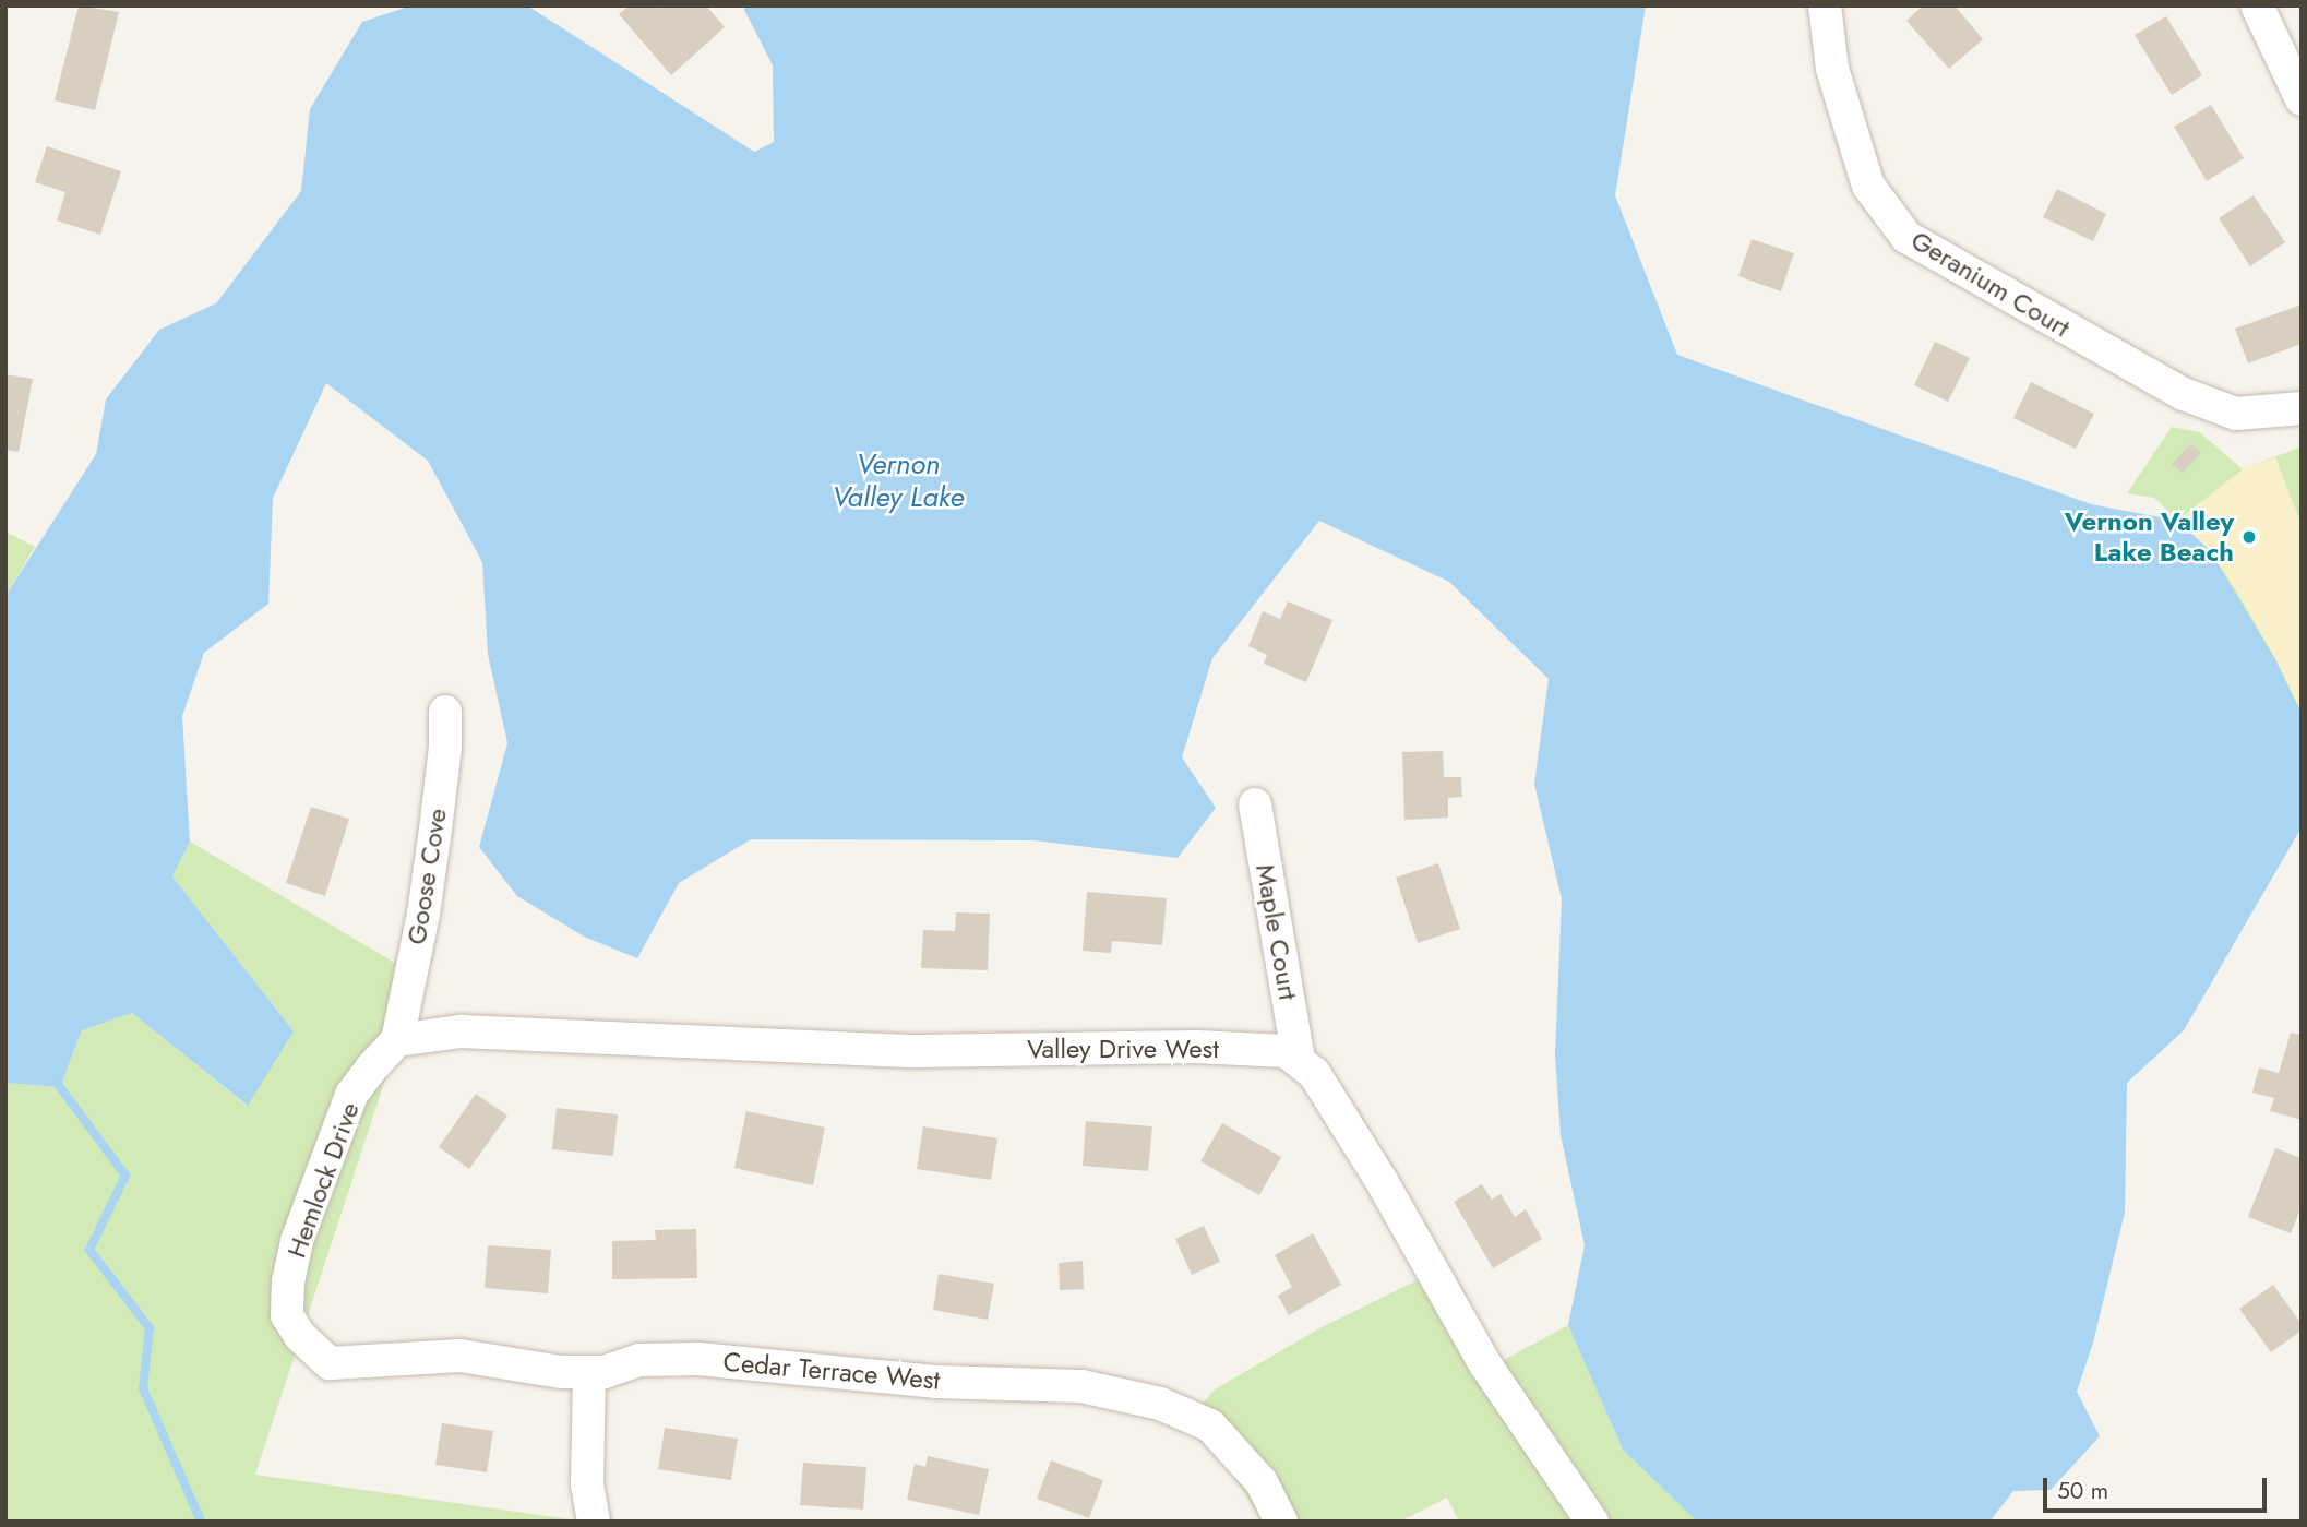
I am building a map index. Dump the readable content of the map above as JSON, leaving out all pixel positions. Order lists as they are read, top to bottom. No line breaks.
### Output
{"streets":{"street":["Geranium Court","Goose Cove","Maple Court","Valley Drive West","Hemlock Drive","Cedar Terrace West"]},"crossings":[["Goose Cove","Valley Drive West"],["Goose Cove","Hemlock Drive"],["Maple Court","Valley Drive West"],["Valley Drive West","Hemlock Drive"],["Hemlock Drive","Cedar Terrace West"]],"water":["Vernon Valley Lake"],"places":["Vernon Valley Lake Beach"],"scale_bar":"50 m"}
